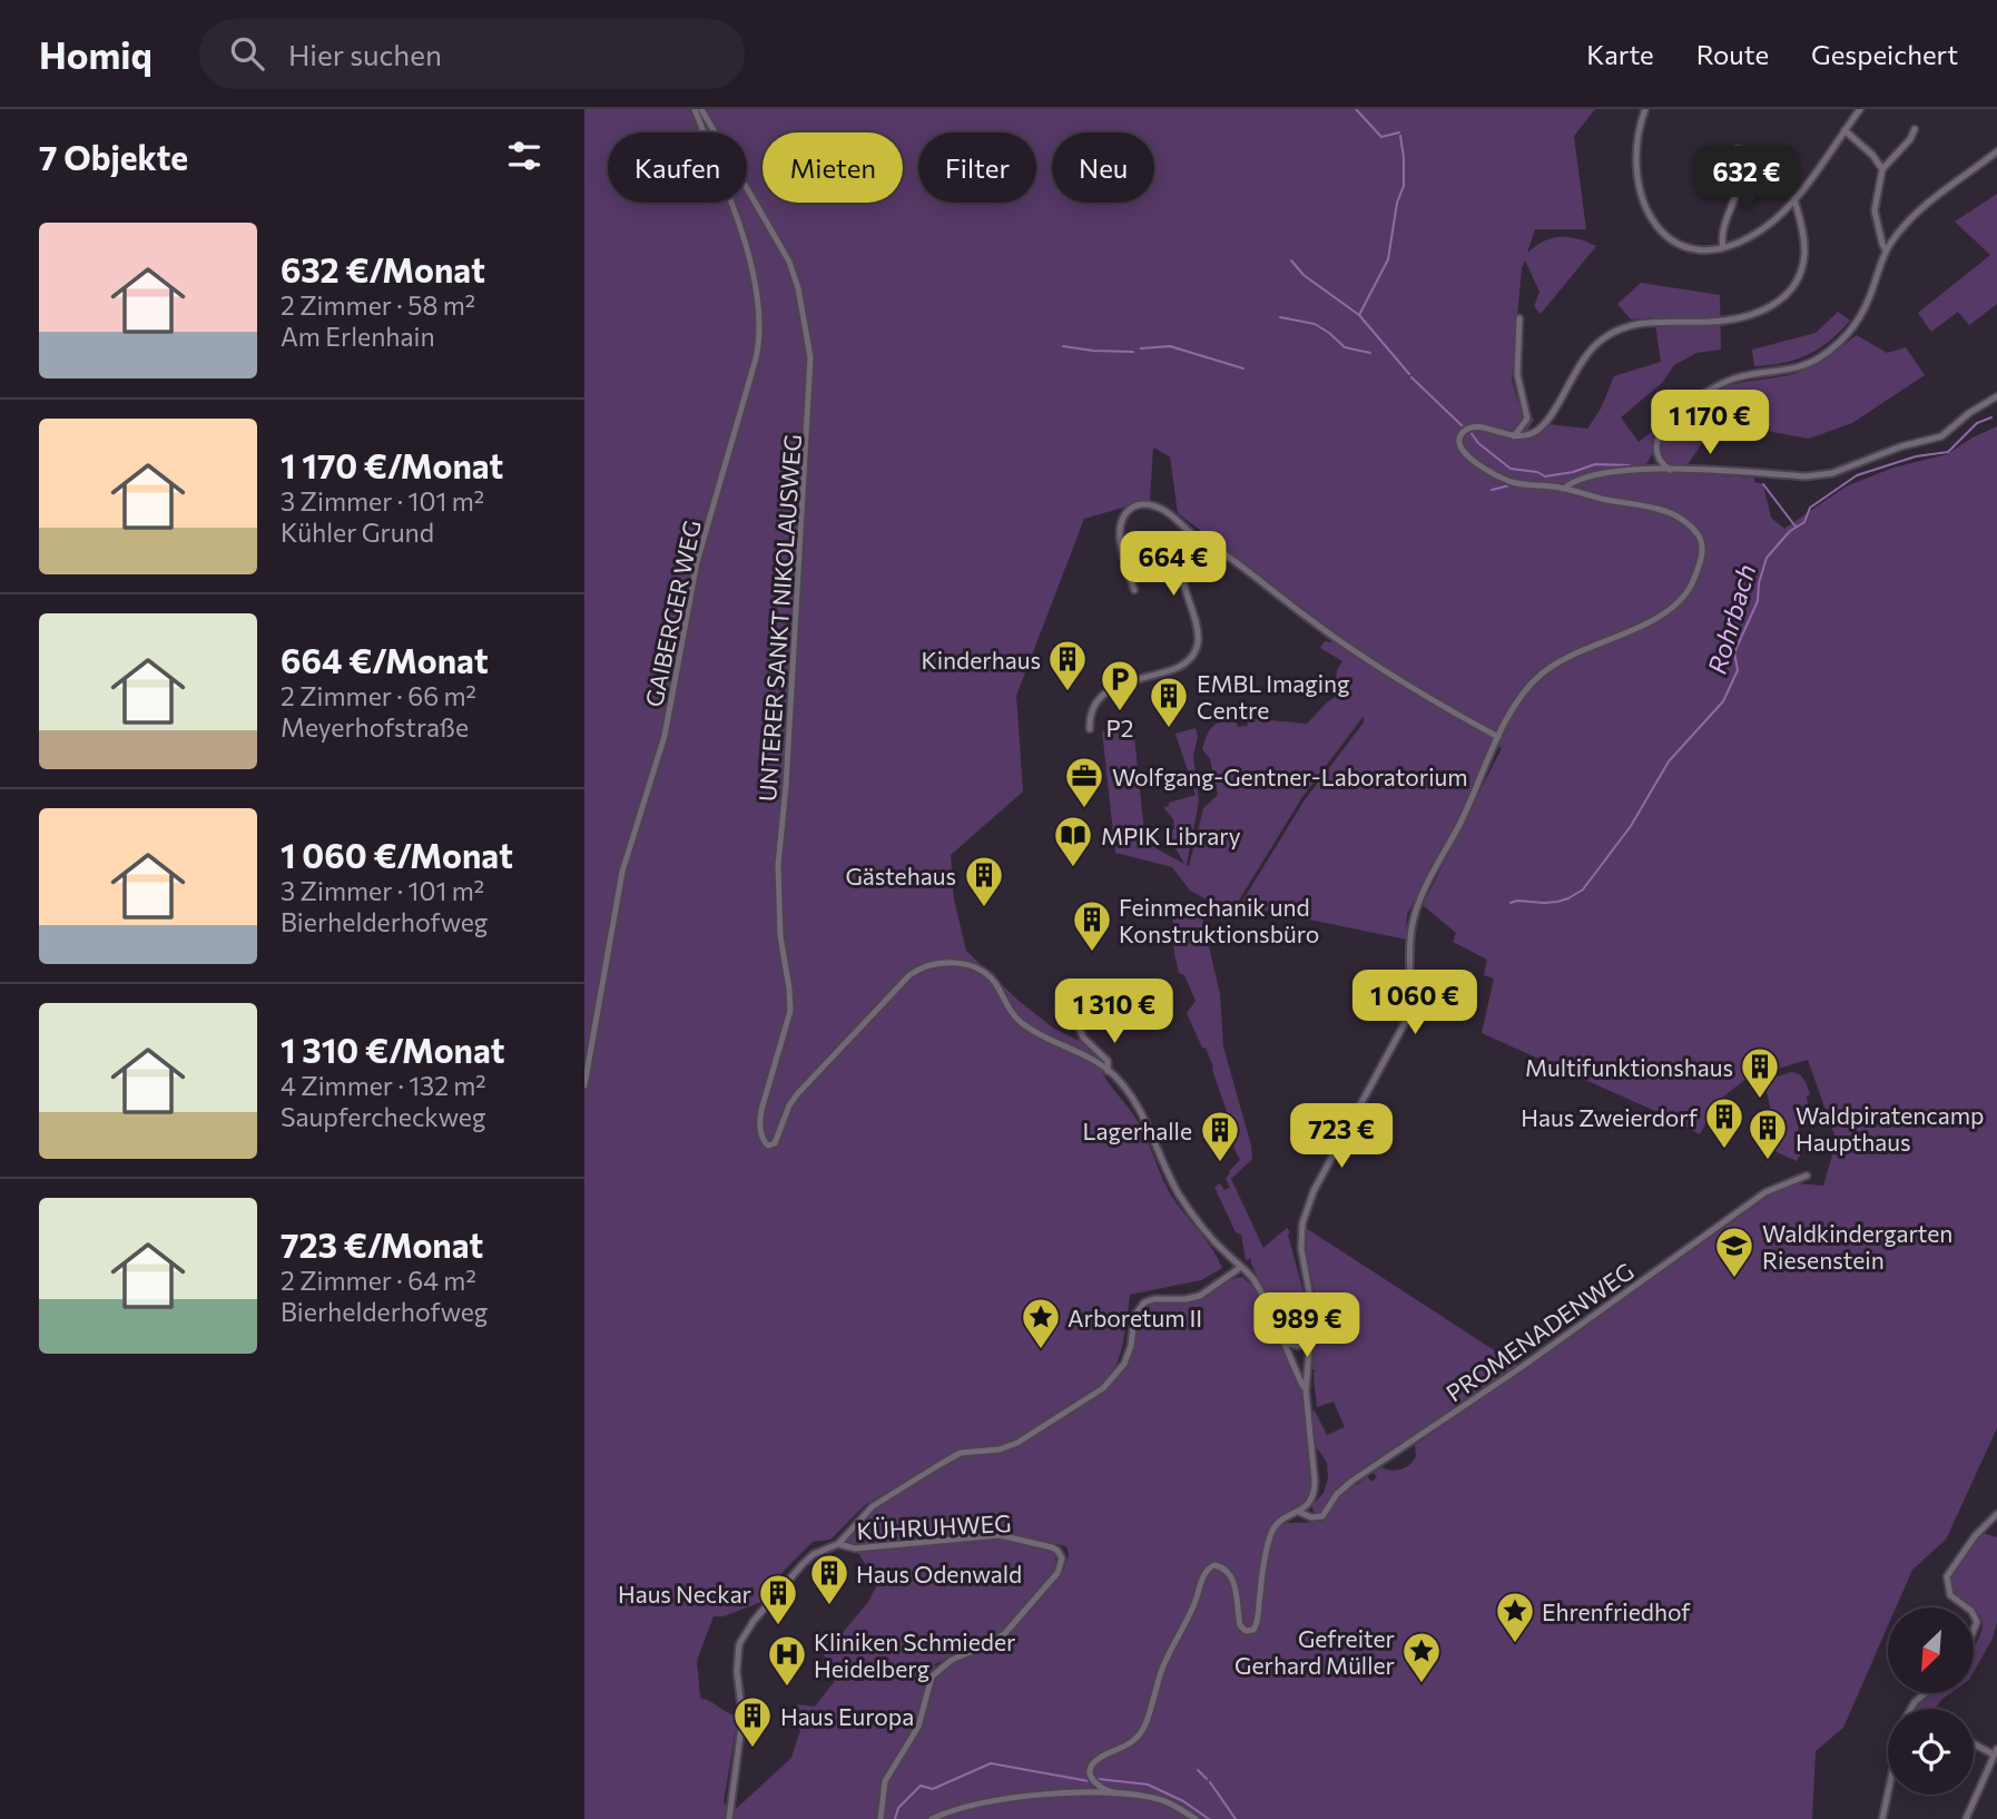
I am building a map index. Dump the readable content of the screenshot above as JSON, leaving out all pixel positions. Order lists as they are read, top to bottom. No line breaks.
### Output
{"streets":{"street":["GAIBERGER WEG","UNTERER SANKT NIKOLAUSWEG","PROMENADENWEG","KÜHRUHWEG"]},"water":["Rohrbach"],"places":{"building":["Kinderhaus","EMBL Imaging Centre","Gästehaus","Feinmechanik und Konstruktionsbüro","Multifunktionshaus","Haus Zweierdorf","Waldpiratencamp Haupthaus","Lagerhalle","Haus Odenwald","Haus Neckar","Haus Europa"],"parking":["P2"],"office":["Wolfgang-Gentner-Laboratorium"],"library":["MPIK Library"],"school or university":["Waldkindergarten Riesenstein"],"place":["Arboretum II","Ehrenfriedhof","Gefreiter Gerhard Müller"],"hospital":["Kliniken Schmieder Heidelberg"]},"north":"bottom left","page":{"header":"Homiq","search":"Hier suchen","nav":["Karte","Route","Gespeichert"],"heading":"7 Objekte","chip":["Kaufen","Mieten","Filter","Neu"],"price":["632 €","1 170 €","664 €","1 060 €","1 310 €","723 €","989 €"],"list":[{"name":"632 €/Monat","note":"2 Zimmer · 58 m² · Am Erlenhain"},{"name":"1 170 €/Monat","note":"3 Zimmer · 101 m² · Kühler Grund"},{"name":"664 €/Monat","note":"2 Zimmer · 66 m² · Meyerhofstraße"},{"name":"1 060 €/Monat","note":"3 Zimmer · 101 m² · Bierhelderhofweg"},{"name":"1 310 €/Monat","note":"4 Zimmer · 132 m² · Saupfercheckweg"},{"name":"723 €/Monat","note":"2 Zimmer · 64 m² · Bierhelderhofweg"}]}}
